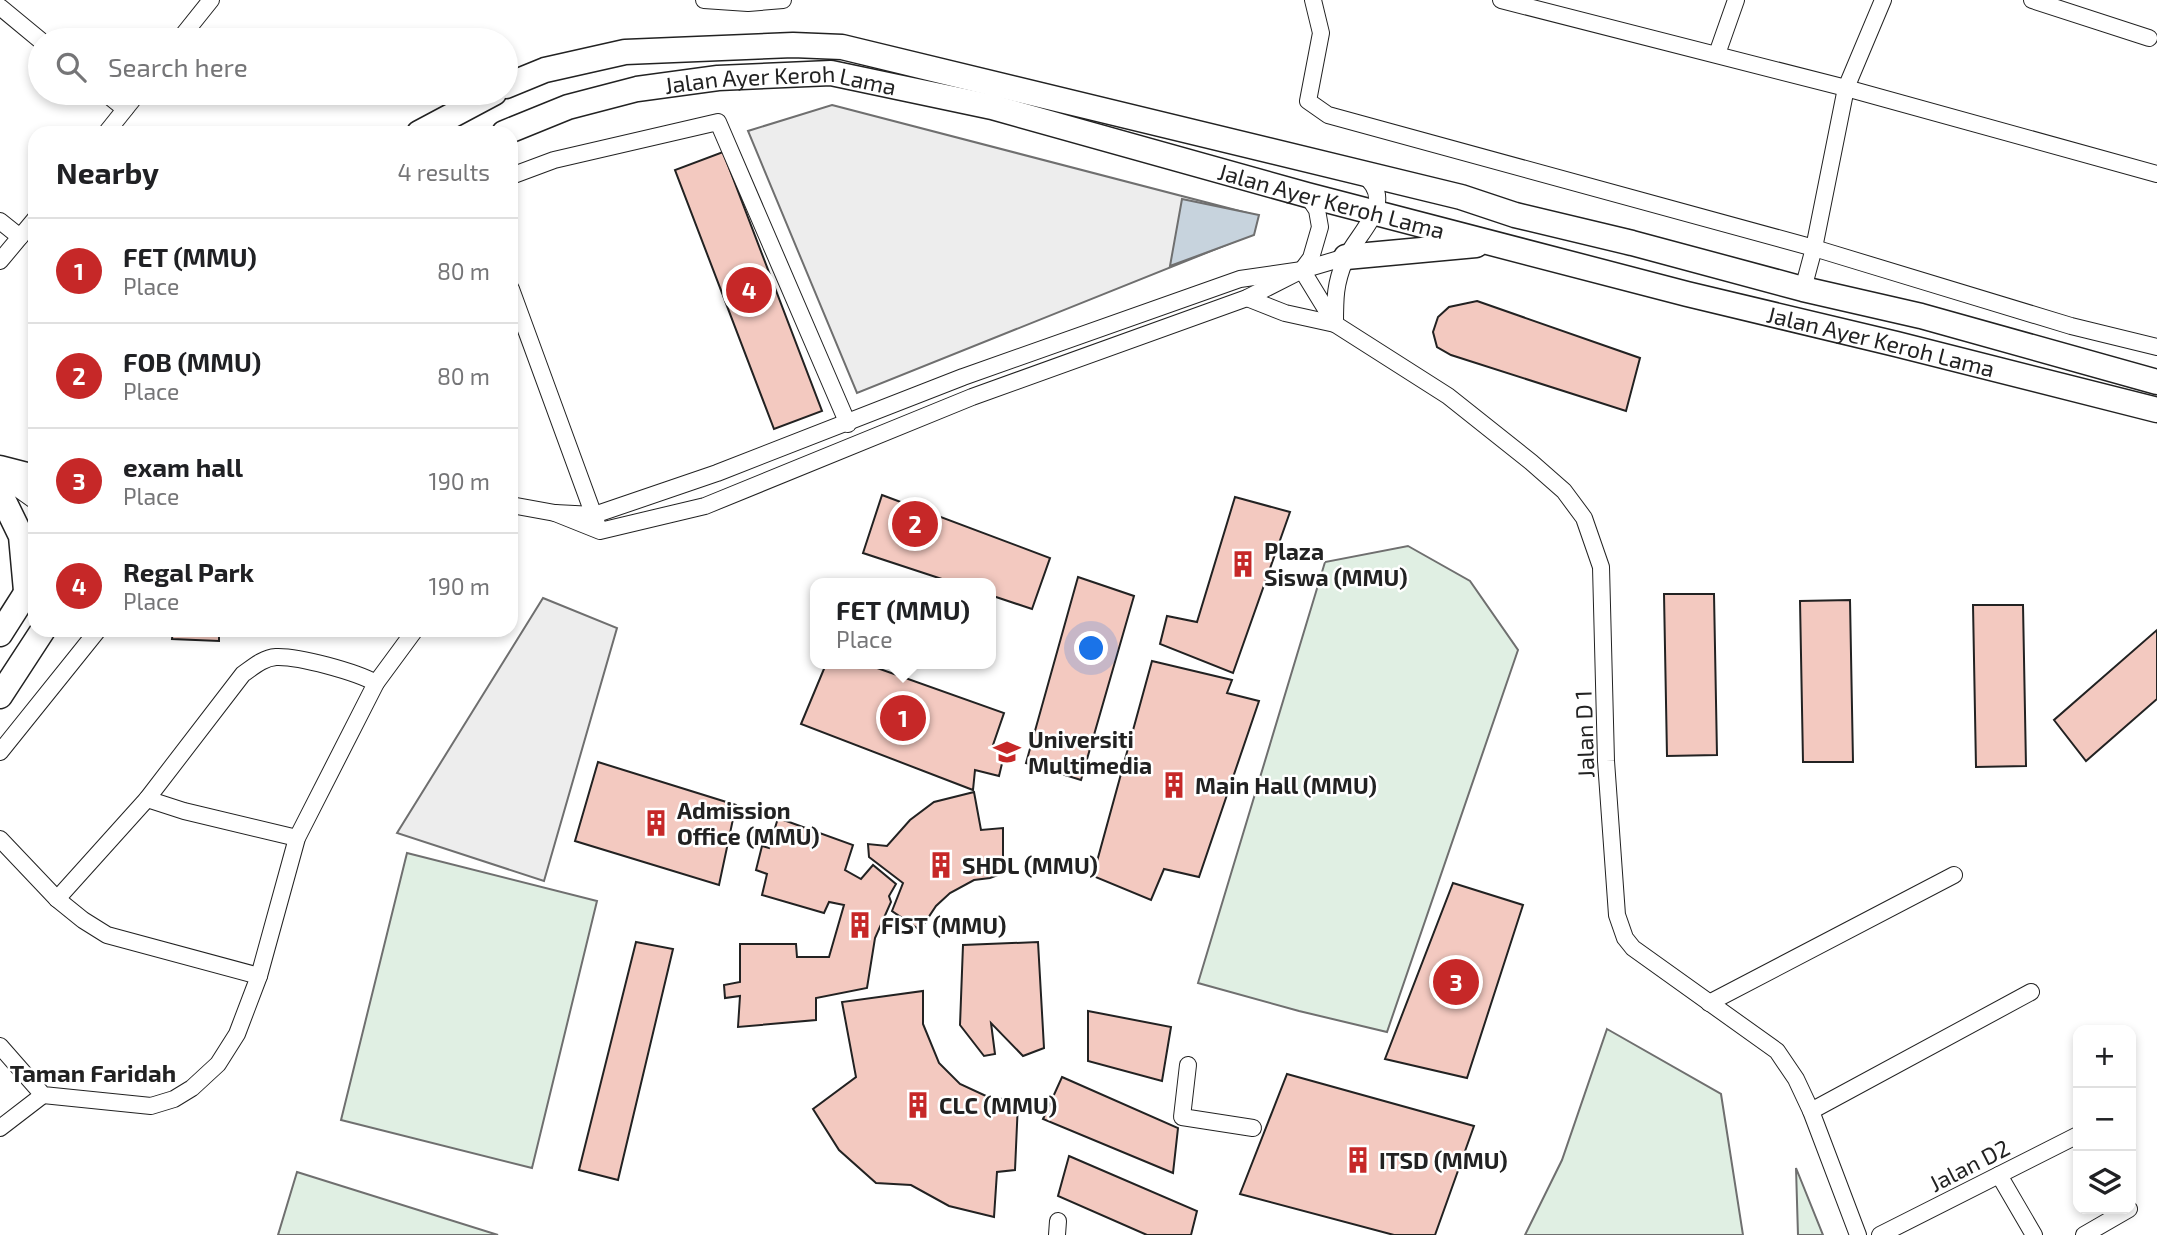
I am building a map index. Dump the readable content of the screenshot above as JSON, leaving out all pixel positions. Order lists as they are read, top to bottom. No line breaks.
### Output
{"streets":{"main road":["Jalan Ayer Keroh Lama"],"street":["Jalan D 1","Jalan D2"]},"districts":["Taman Faridah"],"places":{"building":["Plaza Siswa (MMU)","Main Hall (MMU)","Admission Office (MMU)","SHDL (MMU)","FIST (MMU)","CLC (MMU)","ITSD (MMU)"],"school or university":["Universiti Multimedia"]},"page":{"search":"Search here","heading":["Nearby","4 results"],"list":[{"mark":"1","name":"FET (MMU)","note":"Place","value":"80 m"},{"mark":"2","name":"FOB (MMU)","note":"Place","value":"80 m"},{"mark":"3","name":"exam hall","note":"Place","value":"190 m"},{"mark":"4","name":"Regal Park","note":"Place","value":"190 m"}],"pins":["4","2","1","3"],"popup":["FET (MMU)","Place"],"map_buttons":["+","−"]}}
